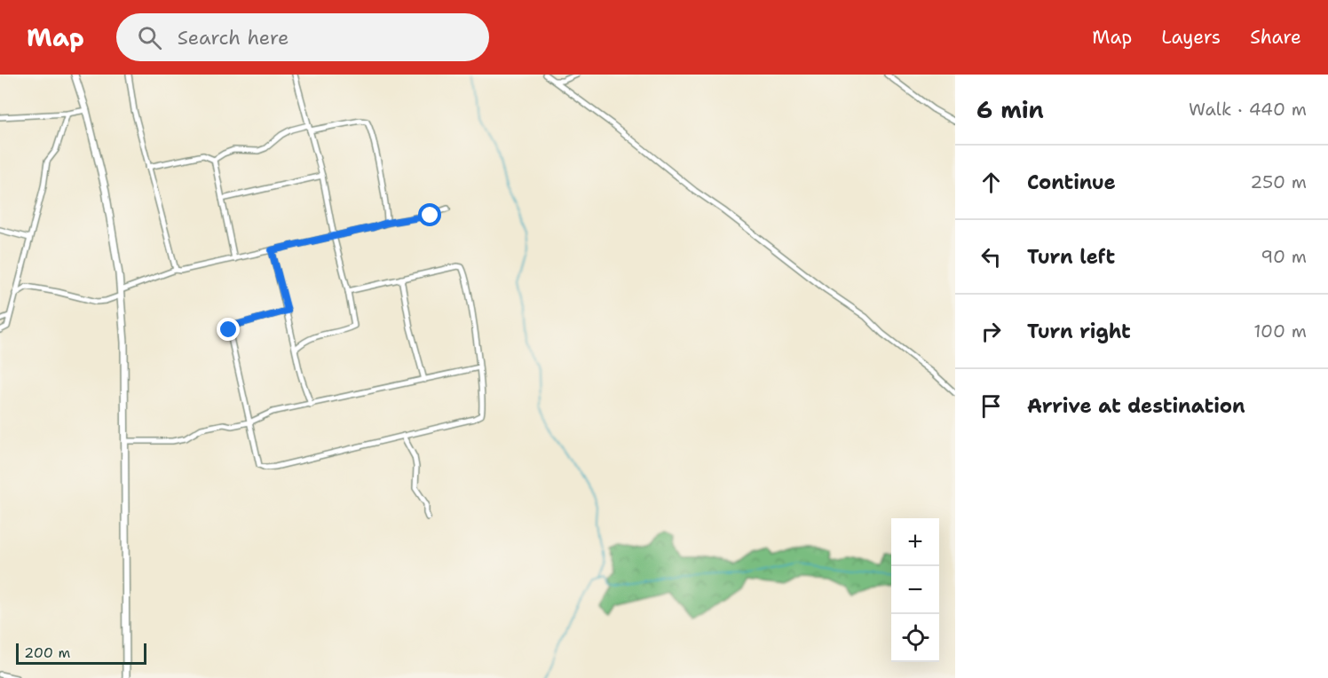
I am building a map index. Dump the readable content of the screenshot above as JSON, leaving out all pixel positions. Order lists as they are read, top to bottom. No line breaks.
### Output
{"scale_bar":"200 m","page":{"header":"Map","search":"Search here","nav":["Map","Layers","Share"],"heading":["6 min","Walk · 440 m"],"list":[["Continue","250 m"],["Turn left","90 m"],["Turn right","100 m"],"Arrive at destination"],"map_buttons":["+","−"],"scale":"200 m"}}
